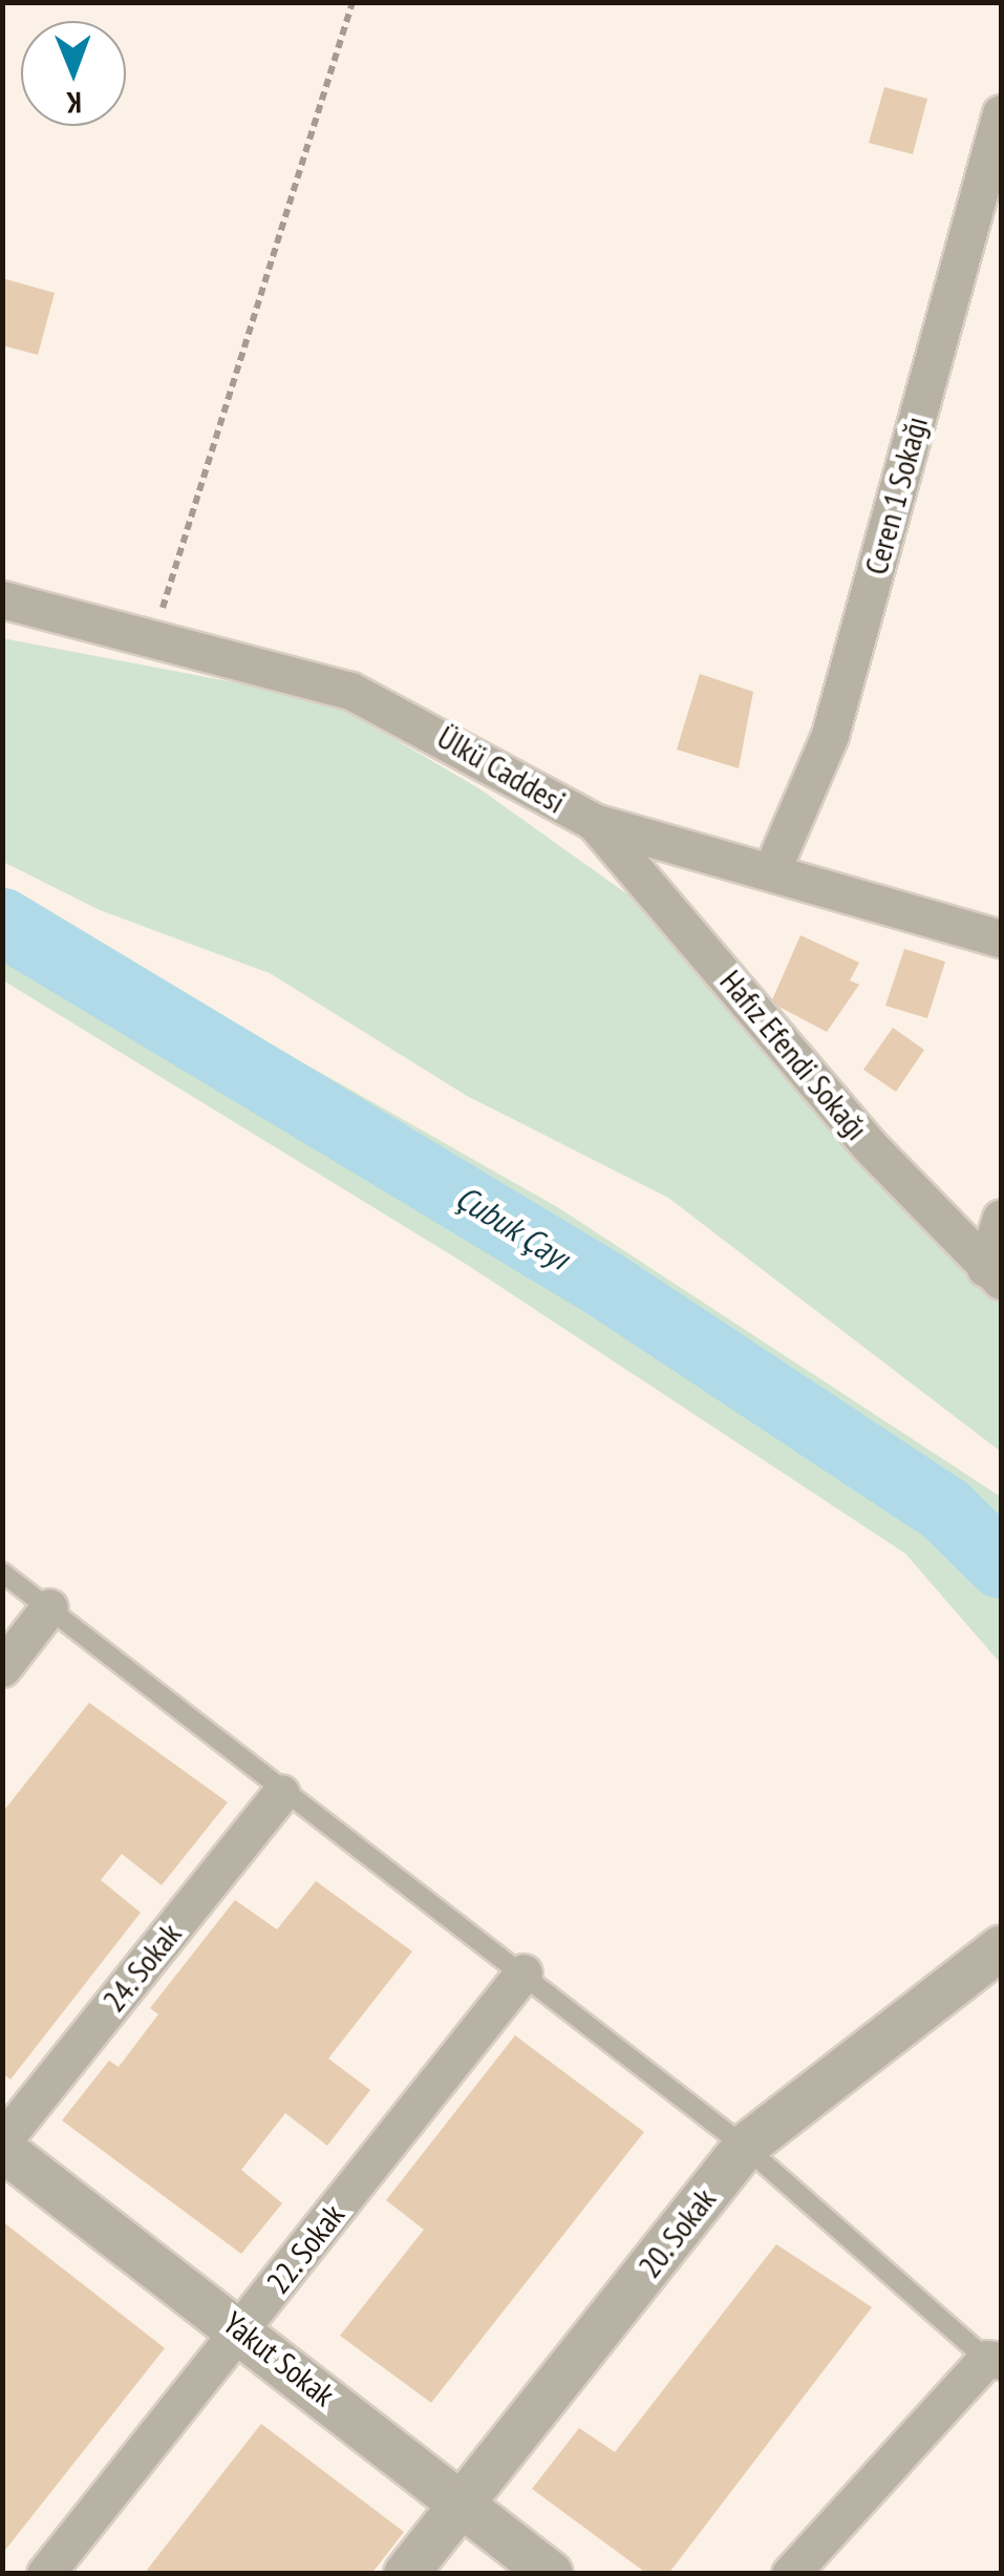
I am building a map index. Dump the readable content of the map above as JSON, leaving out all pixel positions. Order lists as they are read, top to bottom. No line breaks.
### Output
{"streets":{"street":["Ceren 1 Sokağı","Ülkü Caddesi","Hafız Efendi Sokağı","24. Sokak","20. Sokak","22. Sokak","Yakut Sokak"]},"crossings":[["Ceren 1 Sokağı","Ülkü Caddesi"],["Ülkü Caddesi","Hafız Efendi Sokağı"],["24. Sokak","Yakut Sokak"],["20. Sokak","Yakut Sokak"],["22. Sokak","Yakut Sokak"]],"water":["Çubuk Çayı"],"north":"bottom"}
